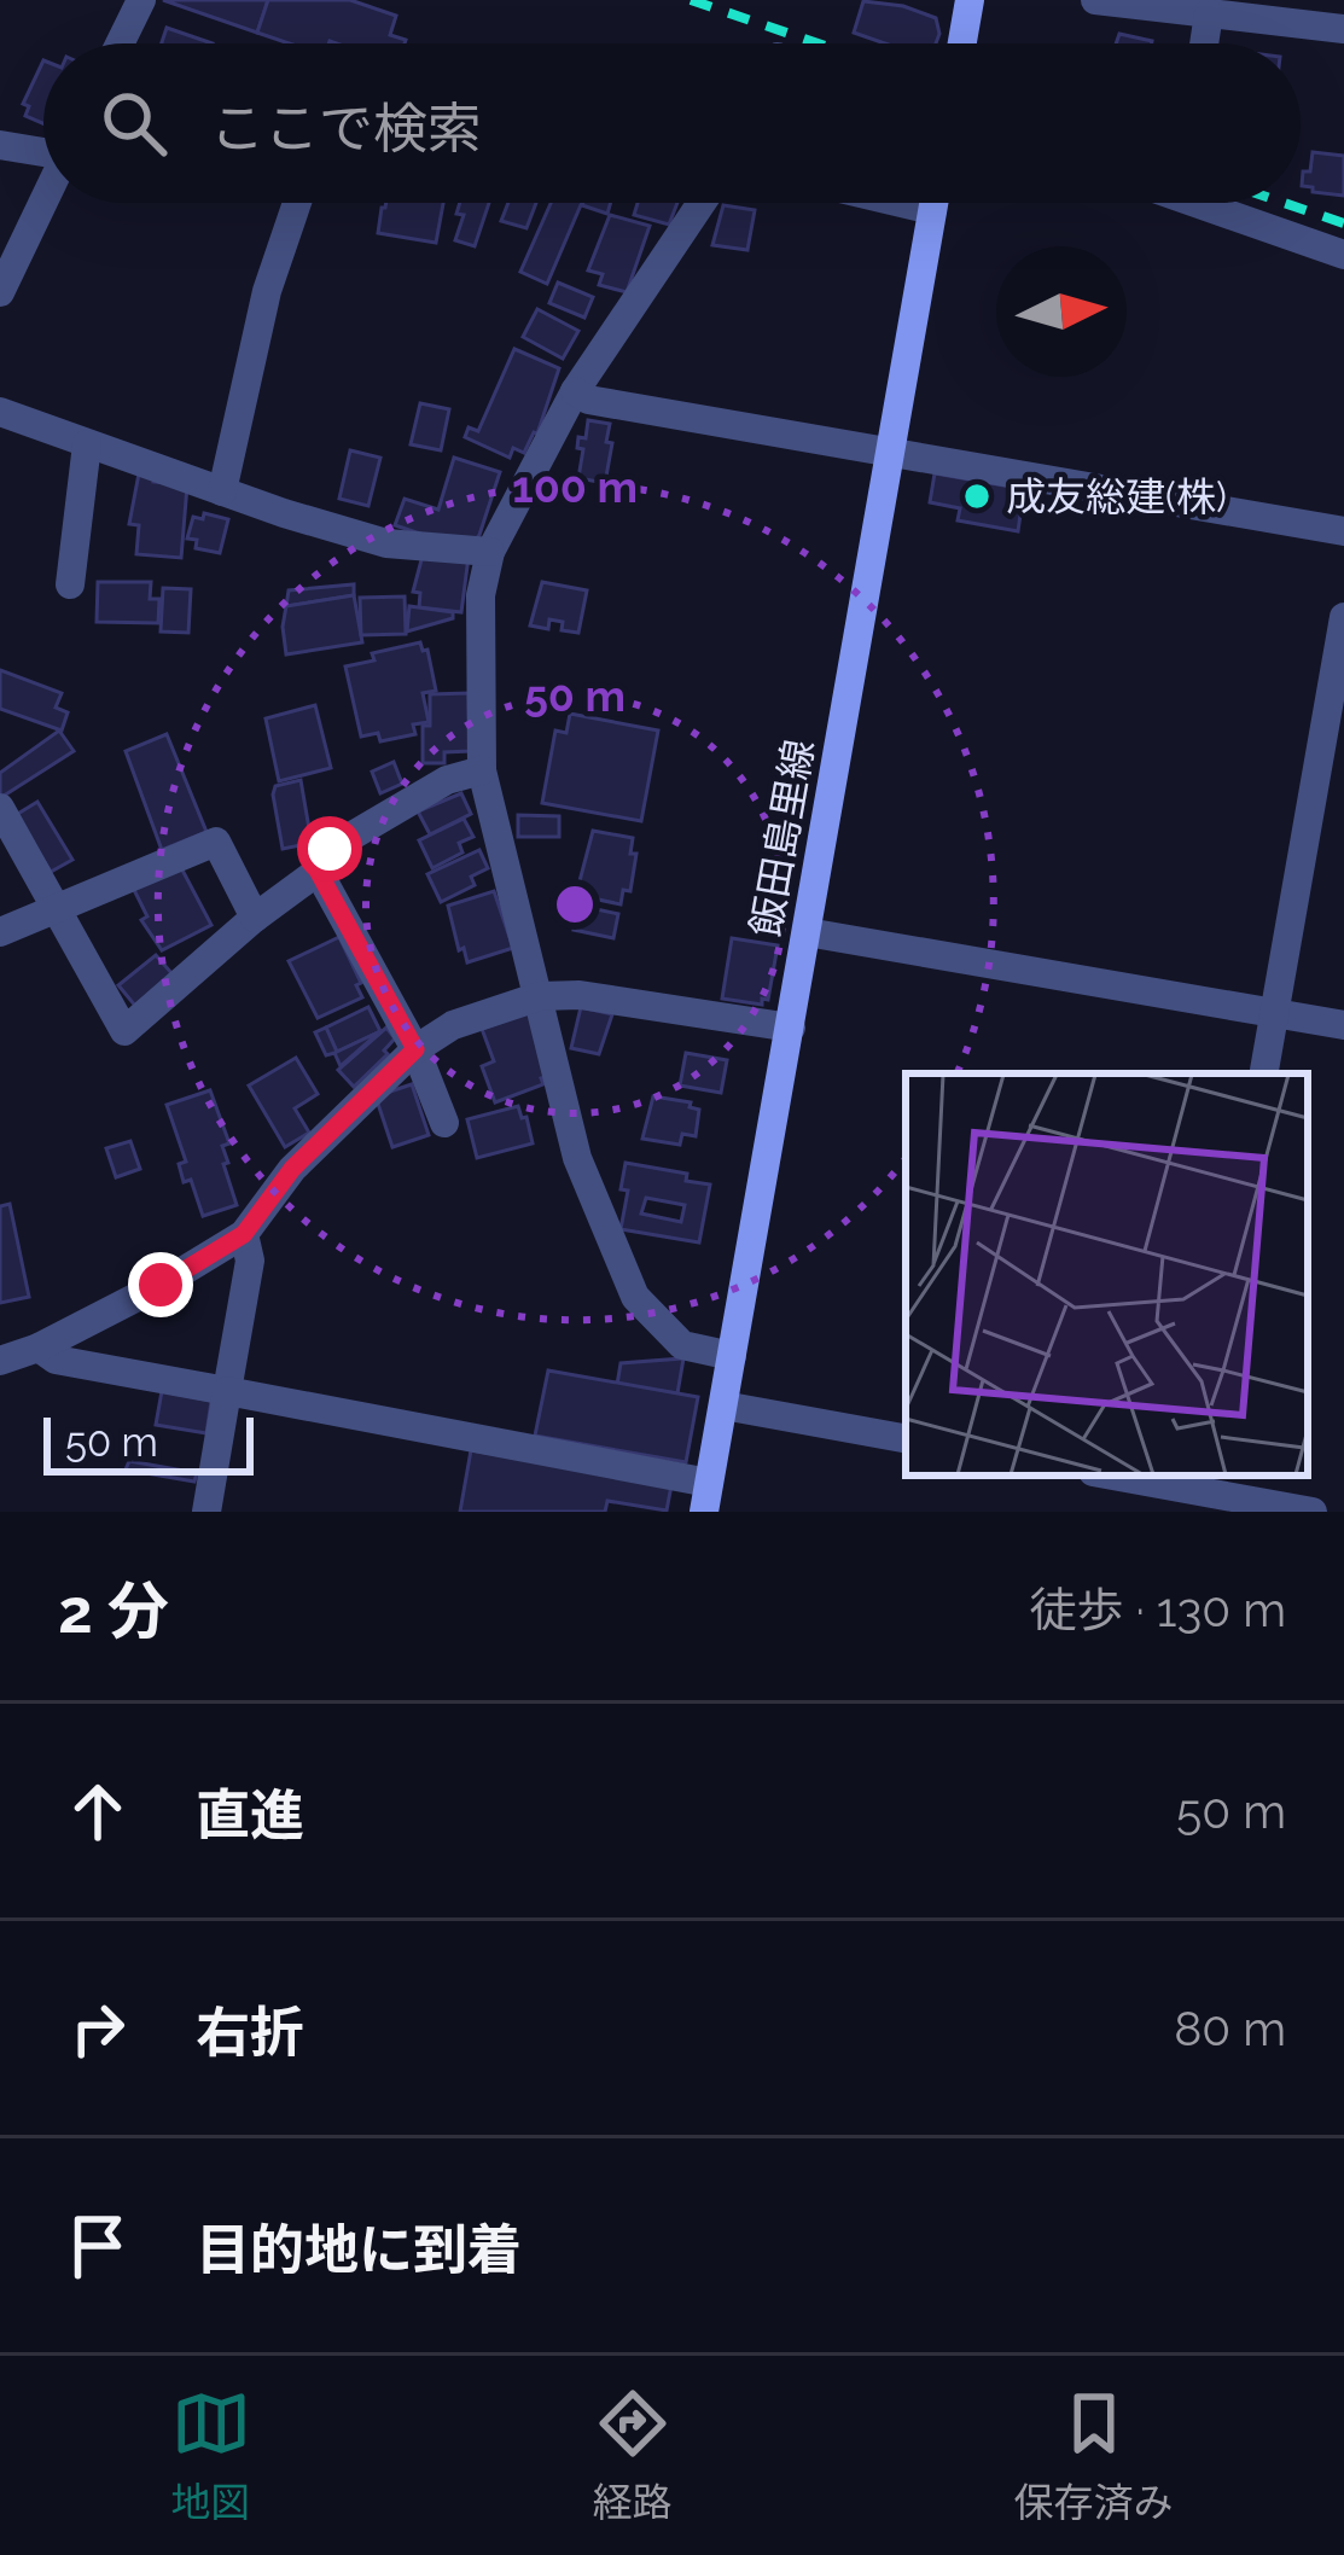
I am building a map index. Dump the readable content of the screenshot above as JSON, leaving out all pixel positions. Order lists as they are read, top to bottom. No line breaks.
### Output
{"streets":{"main road":["飯田島里線"]},"places":["成友総建(株)"],"scale_bar":"50 m","north":"right","page":{"search":"ここで検索","scale":"50 m","heading":["2 分","徒歩 · 130 m"],"list":[["直進","50 m"],["右折","80 m"],"目的地に到着"],"nav":["地図","経路","保存済み"]},"rings":["100 m","50 m"]}
